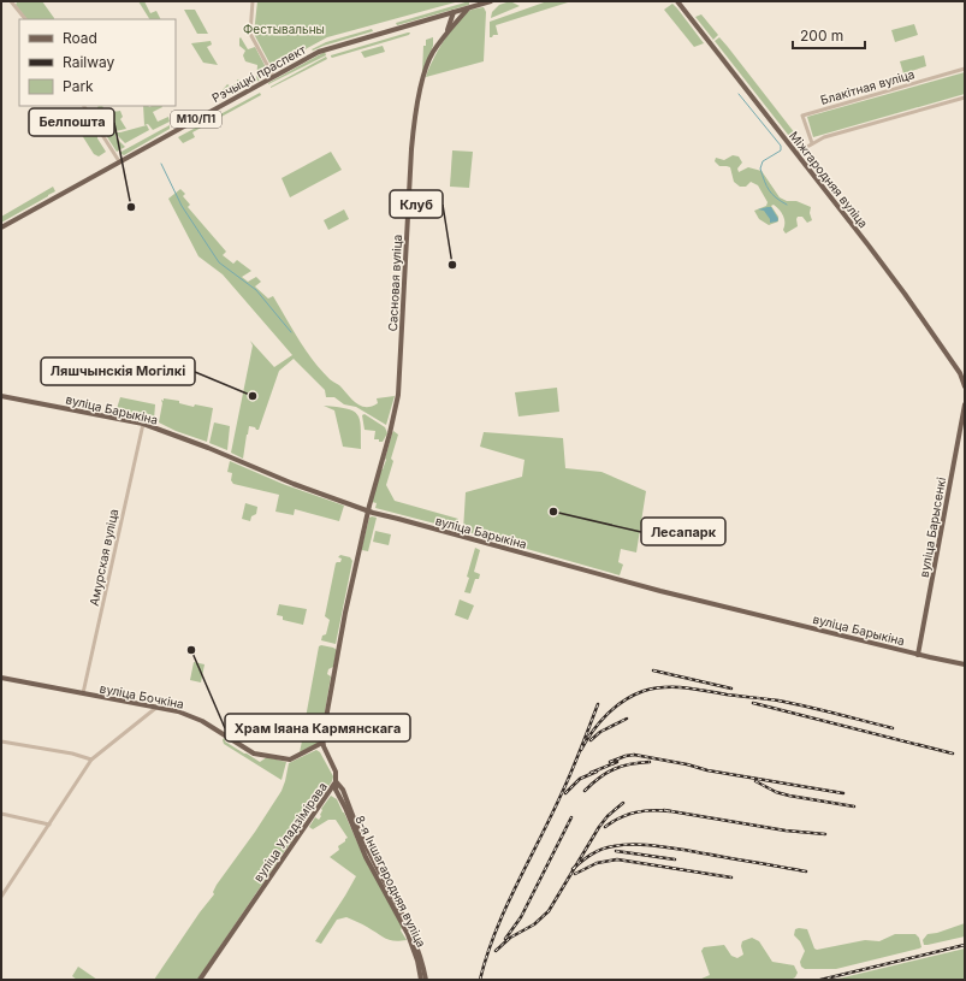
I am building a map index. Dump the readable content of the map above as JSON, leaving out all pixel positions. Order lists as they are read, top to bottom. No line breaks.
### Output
{"streets":{"main road":["Рэчыцкі праспект","М10/П1","Міжгародняя вуліца","Сасновая вуліца","вуліца Барыкіна","вуліца Барысенкі","вуліца Бочкіна","вуліца Уладзімірава","8-я Іншагародняя вуліца"],"street":["Блакітная вуліца","Амурская вуліца"]},"crossings":[["Рэчыцкі праспект","Сасновая вуліца"],["Сасновая вуліца","вуліца Барыкіна"],["вуліца Барыкіна","вуліца Барысенкі"],["вуліца Барыкіна","Амурская вуліца"],["Амурская вуліца","вуліца Бочкіна"],["вуліца Бочкіна","вуліца Уладзімірава"],["вуліца Уладзімірава","8-я Іншагародняя вуліца"]],"parks":["Фестывальны"],"places":["Белпошта","Клуб","Ляшчынскія Могілкі","Лесапарк","Храм Іяана Кармянскага"],"legend":["Road","Railway","Park"],"scale_bar":"200 m"}
